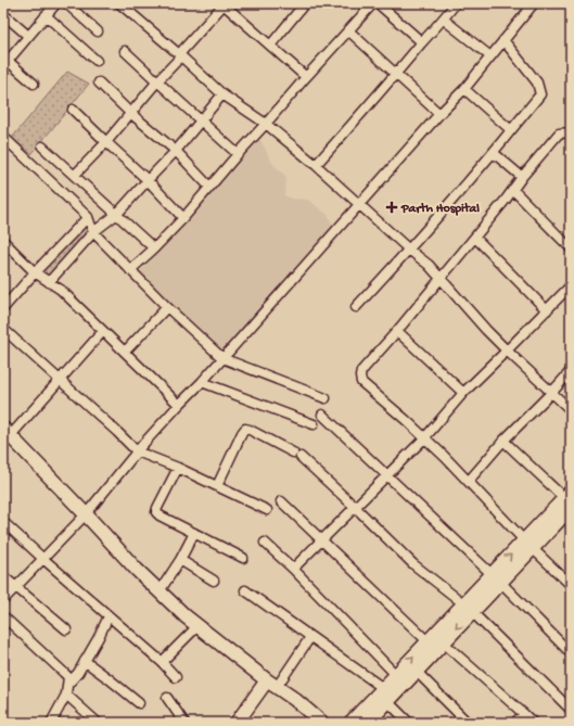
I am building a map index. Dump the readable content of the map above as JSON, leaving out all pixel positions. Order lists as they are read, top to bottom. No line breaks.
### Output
{"places":{"health":["Parth Hospital"]}}
